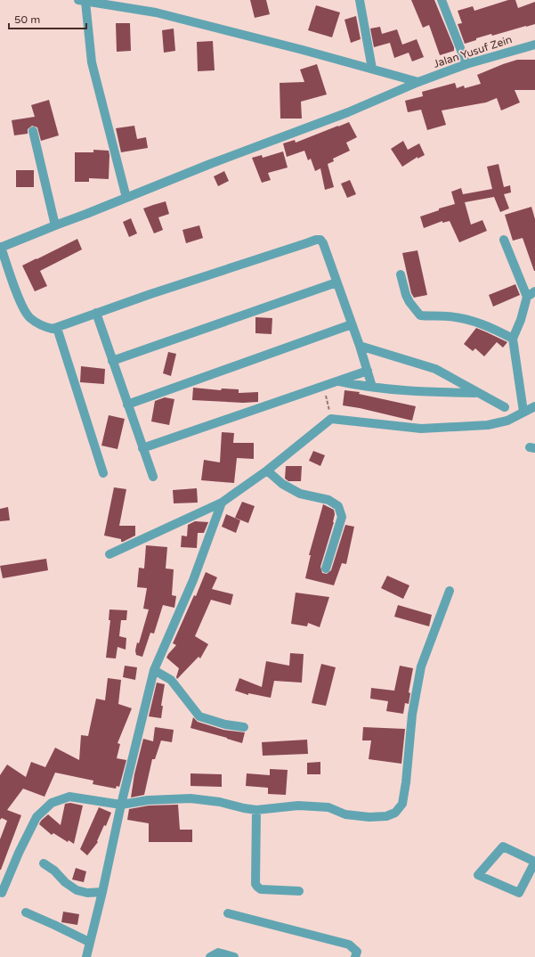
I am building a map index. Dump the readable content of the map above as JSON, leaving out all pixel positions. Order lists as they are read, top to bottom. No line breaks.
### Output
{"streets":{"street":["Jalan Yusuf Zein"]},"scale_bar":"50 m"}
